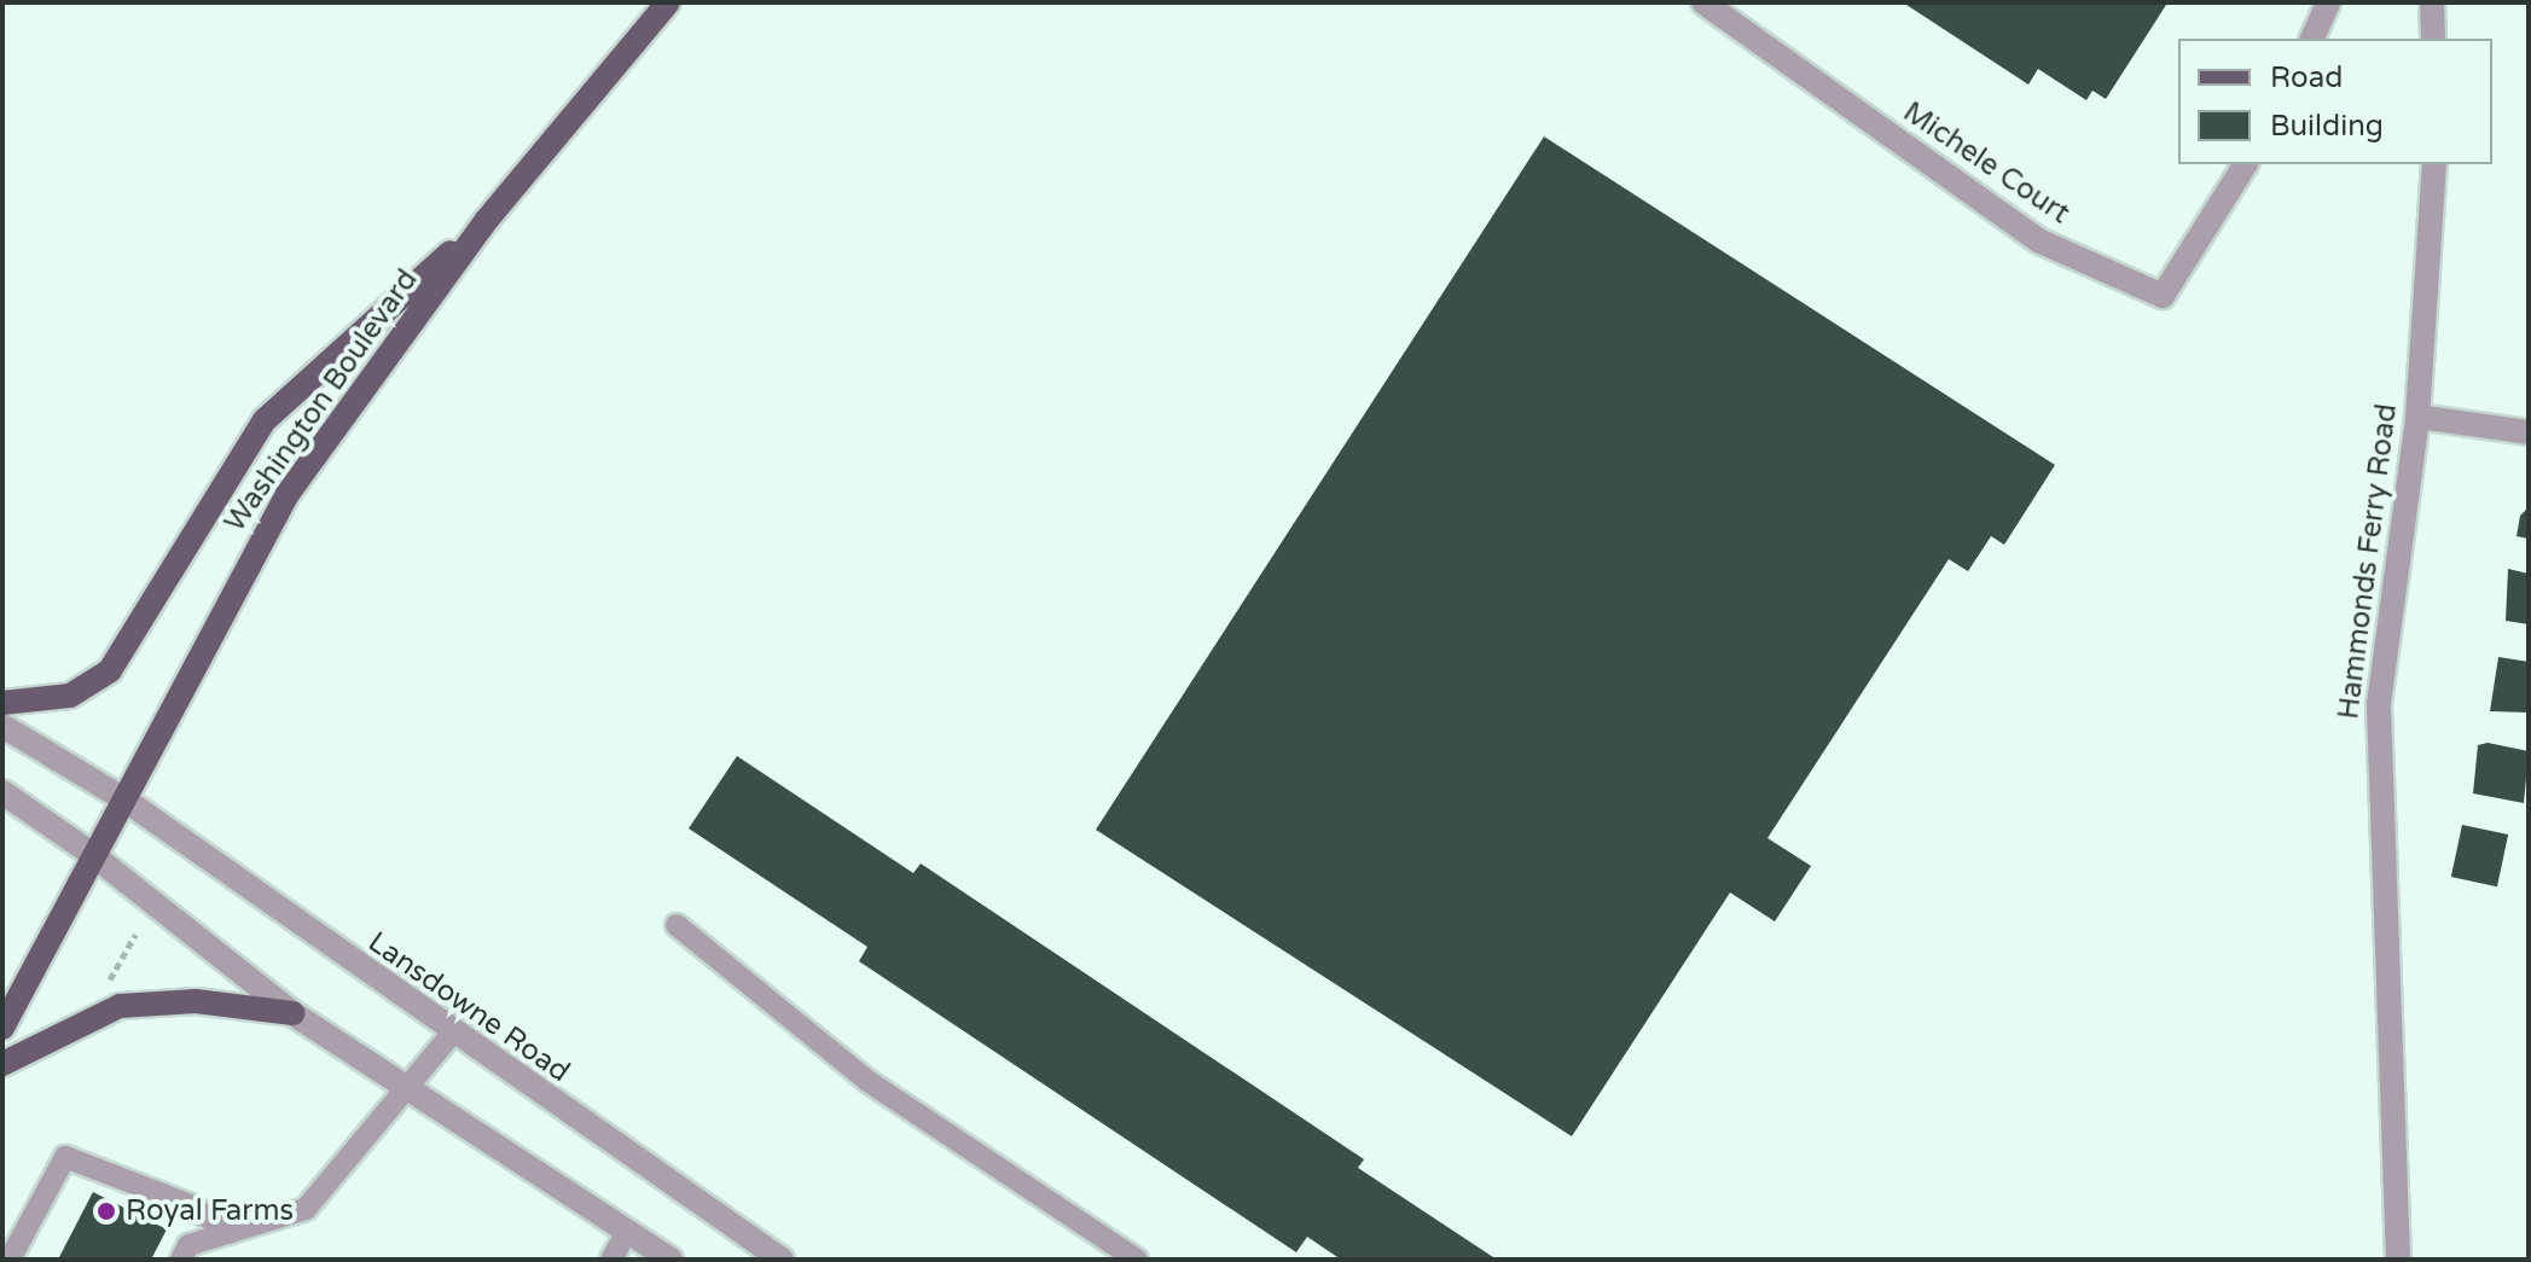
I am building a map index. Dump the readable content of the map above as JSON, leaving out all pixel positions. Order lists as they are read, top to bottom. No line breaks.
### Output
{"streets":{"main road":["Washington Boulevard"],"street":["Michele Court","Hammonds Ferry Road","Lansdowne Road"]},"crossings":[["Washington Boulevard","Lansdowne Road"]],"places":["Royal Farms"],"legend":["Road","Building"]}
